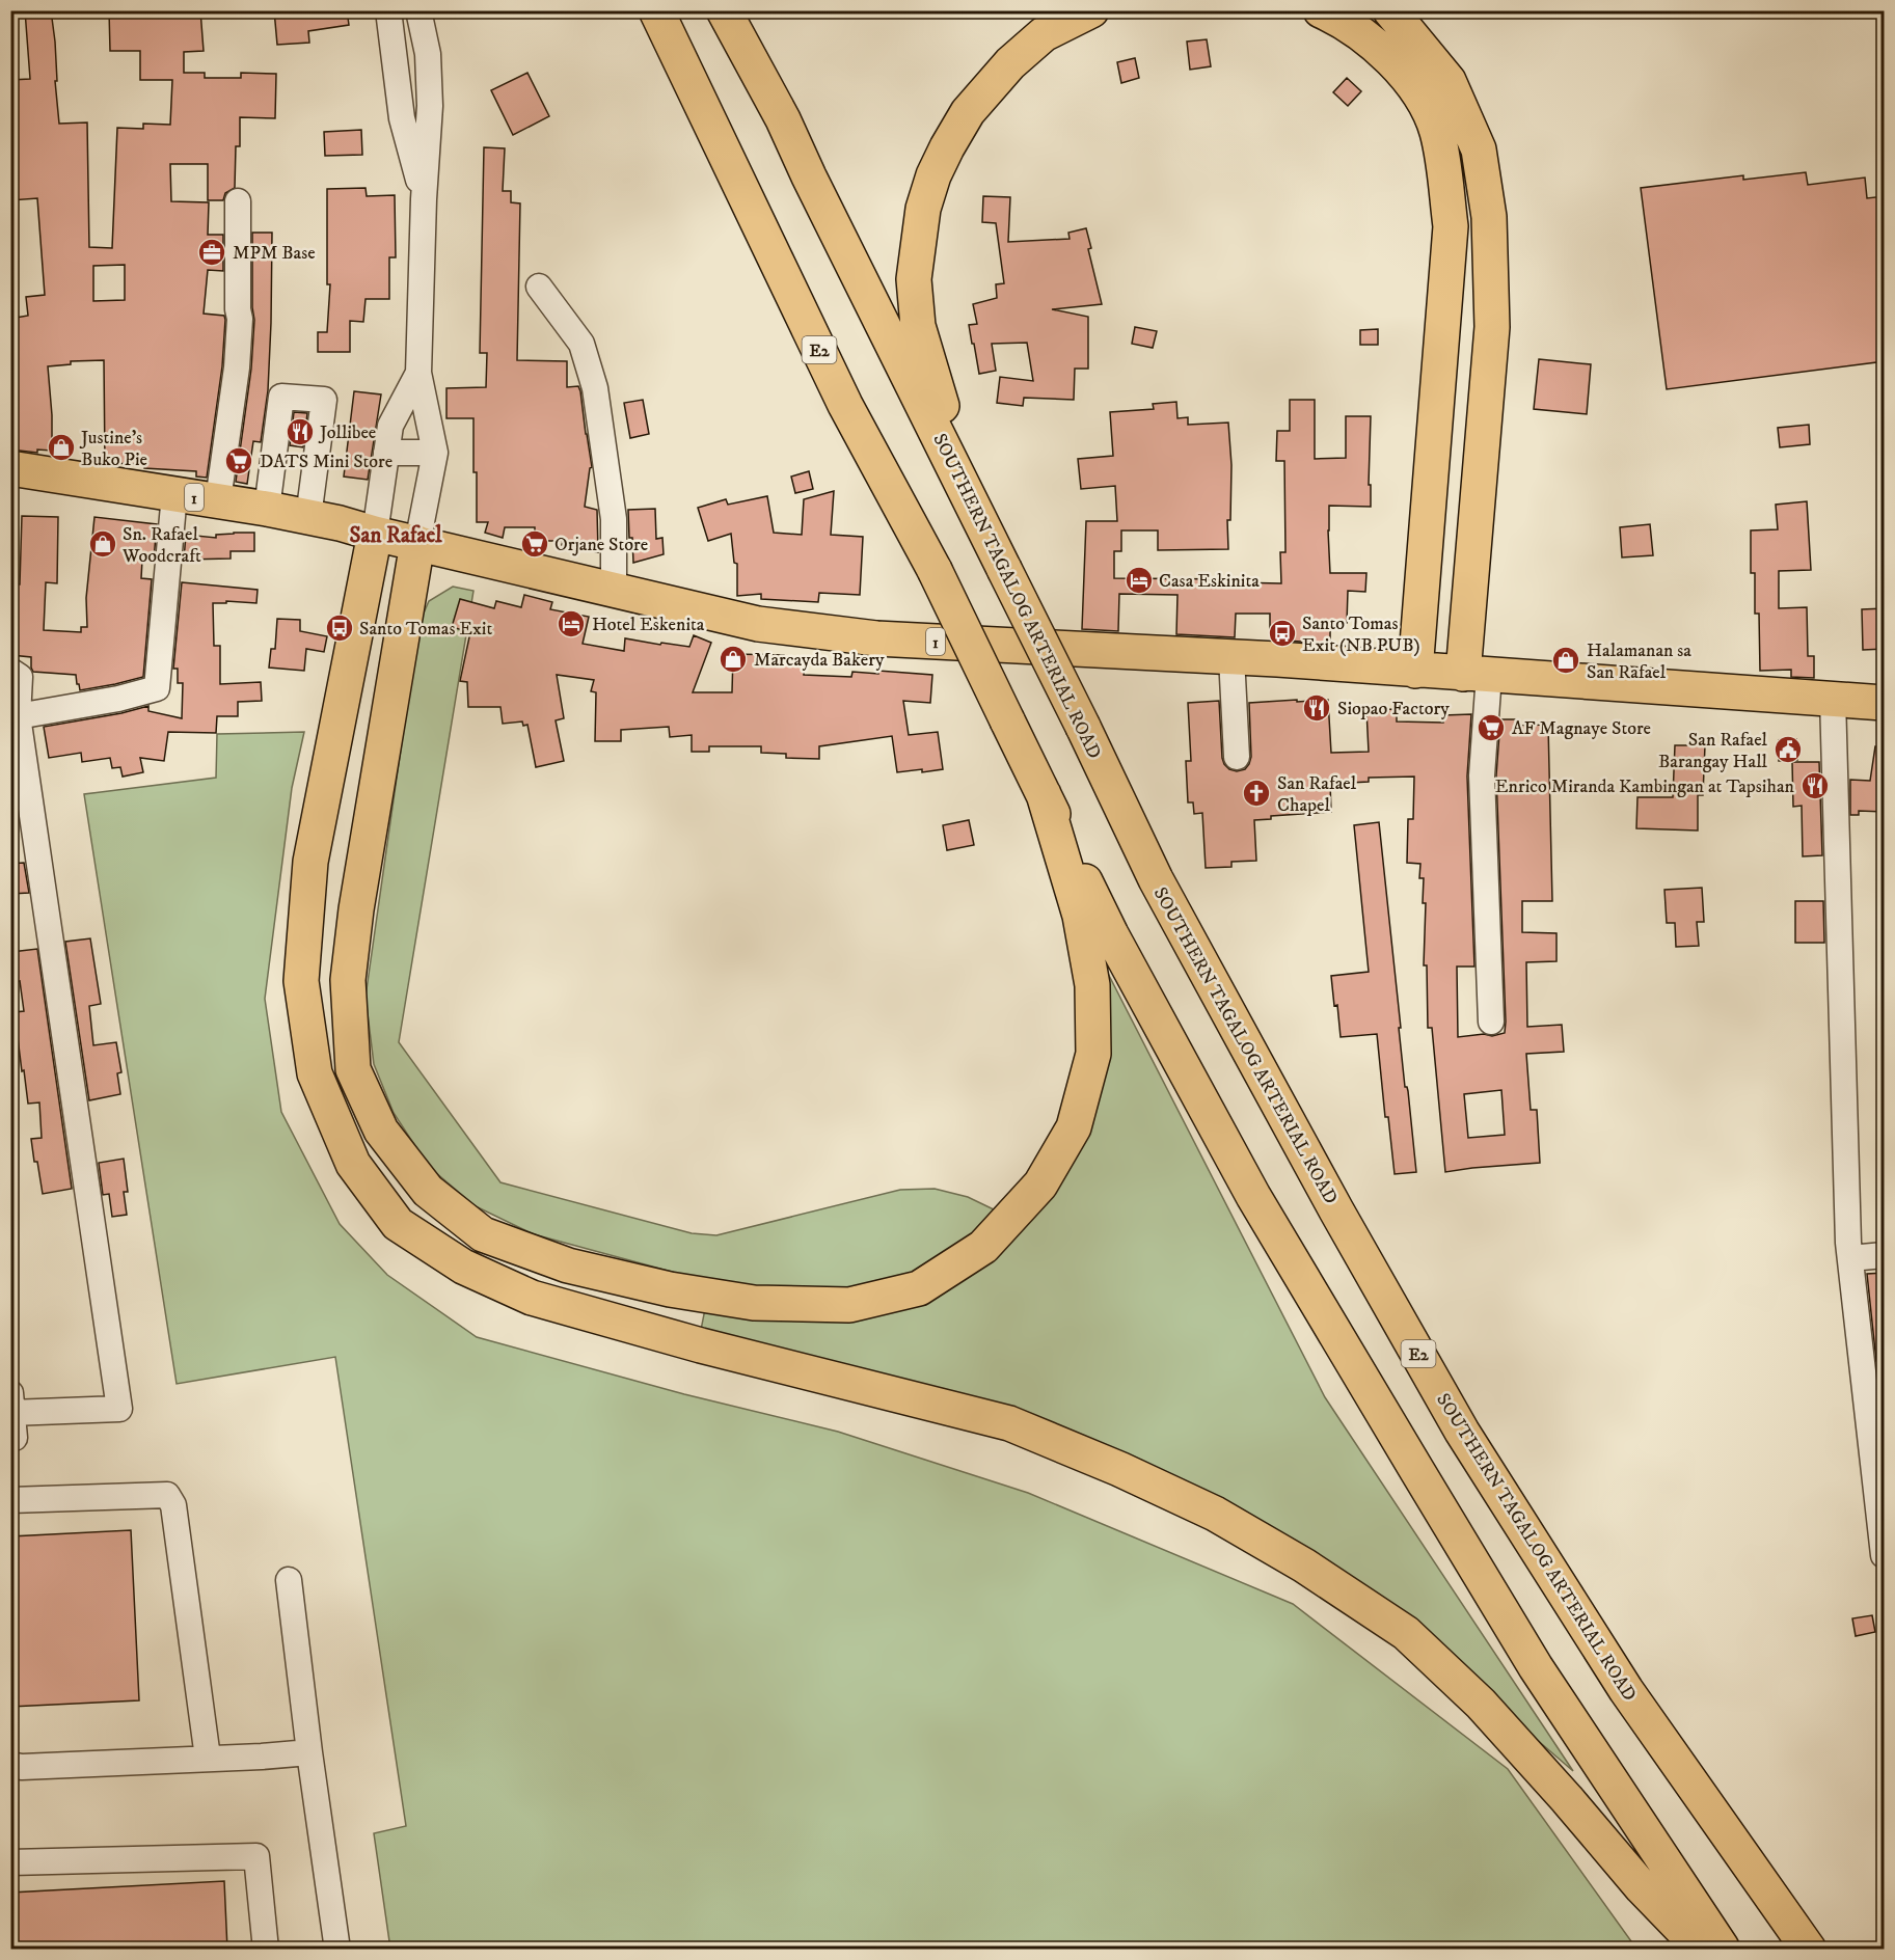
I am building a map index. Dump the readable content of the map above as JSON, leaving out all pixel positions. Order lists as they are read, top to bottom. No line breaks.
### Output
{"streets":{"highway":["E2","1","SOUTHERN TAGALOG ARTERIAL ROAD"]},"districts":["San Rafael"],"places":{"office":["MPM Base"],"restaurant":["Jollibee","Siopao Factory","Enrico Miranda Kambingan at Tapsihan"],"shop":["Justine's Buko Pie","Sn. Rafael Woodcraft","Marcayda Bakery","Halamanan sa San Rafael"],"supermarket":["DATS Mini Store","Orjane Store","AF Magnaye Store"],"hotel":["Casa Eskinita","Hotel Eskenita"],"bus stop":["Santo Tomas Exit","Santo Tomas Exit (NB PUB)"],"public building":["San Rafael Barangay Hall"],"church":["San Rafael Chapel"]}}
